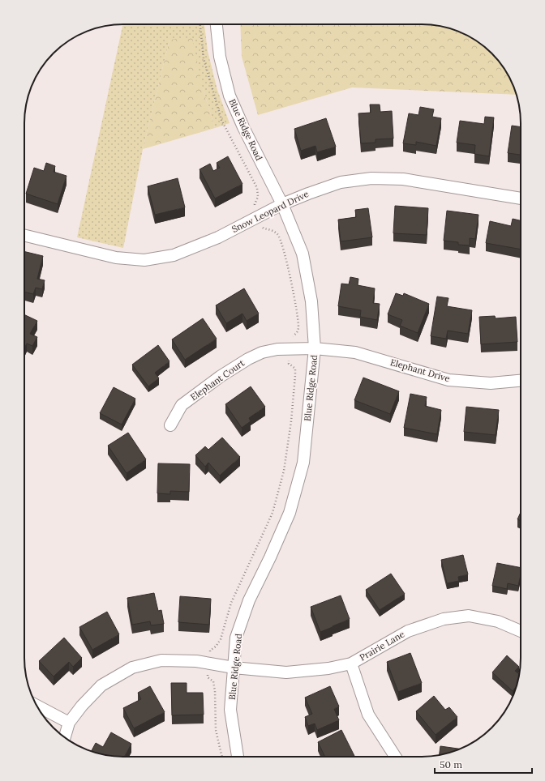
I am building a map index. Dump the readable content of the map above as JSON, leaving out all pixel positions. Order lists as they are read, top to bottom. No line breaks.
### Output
{"streets":{"street":["Blue Ridge Road","Snow Leopard Drive","Elephant Drive","Elephant Court","Prairie Lane"]},"crossings":[["Blue Ridge Road","Snow Leopard Drive"],["Blue Ridge Road","Elephant Drive"],["Blue Ridge Road","Elephant Court"],["Blue Ridge Road","Prairie Lane"],["Elephant Drive","Elephant Court"]],"scale_bar":"50 m"}
